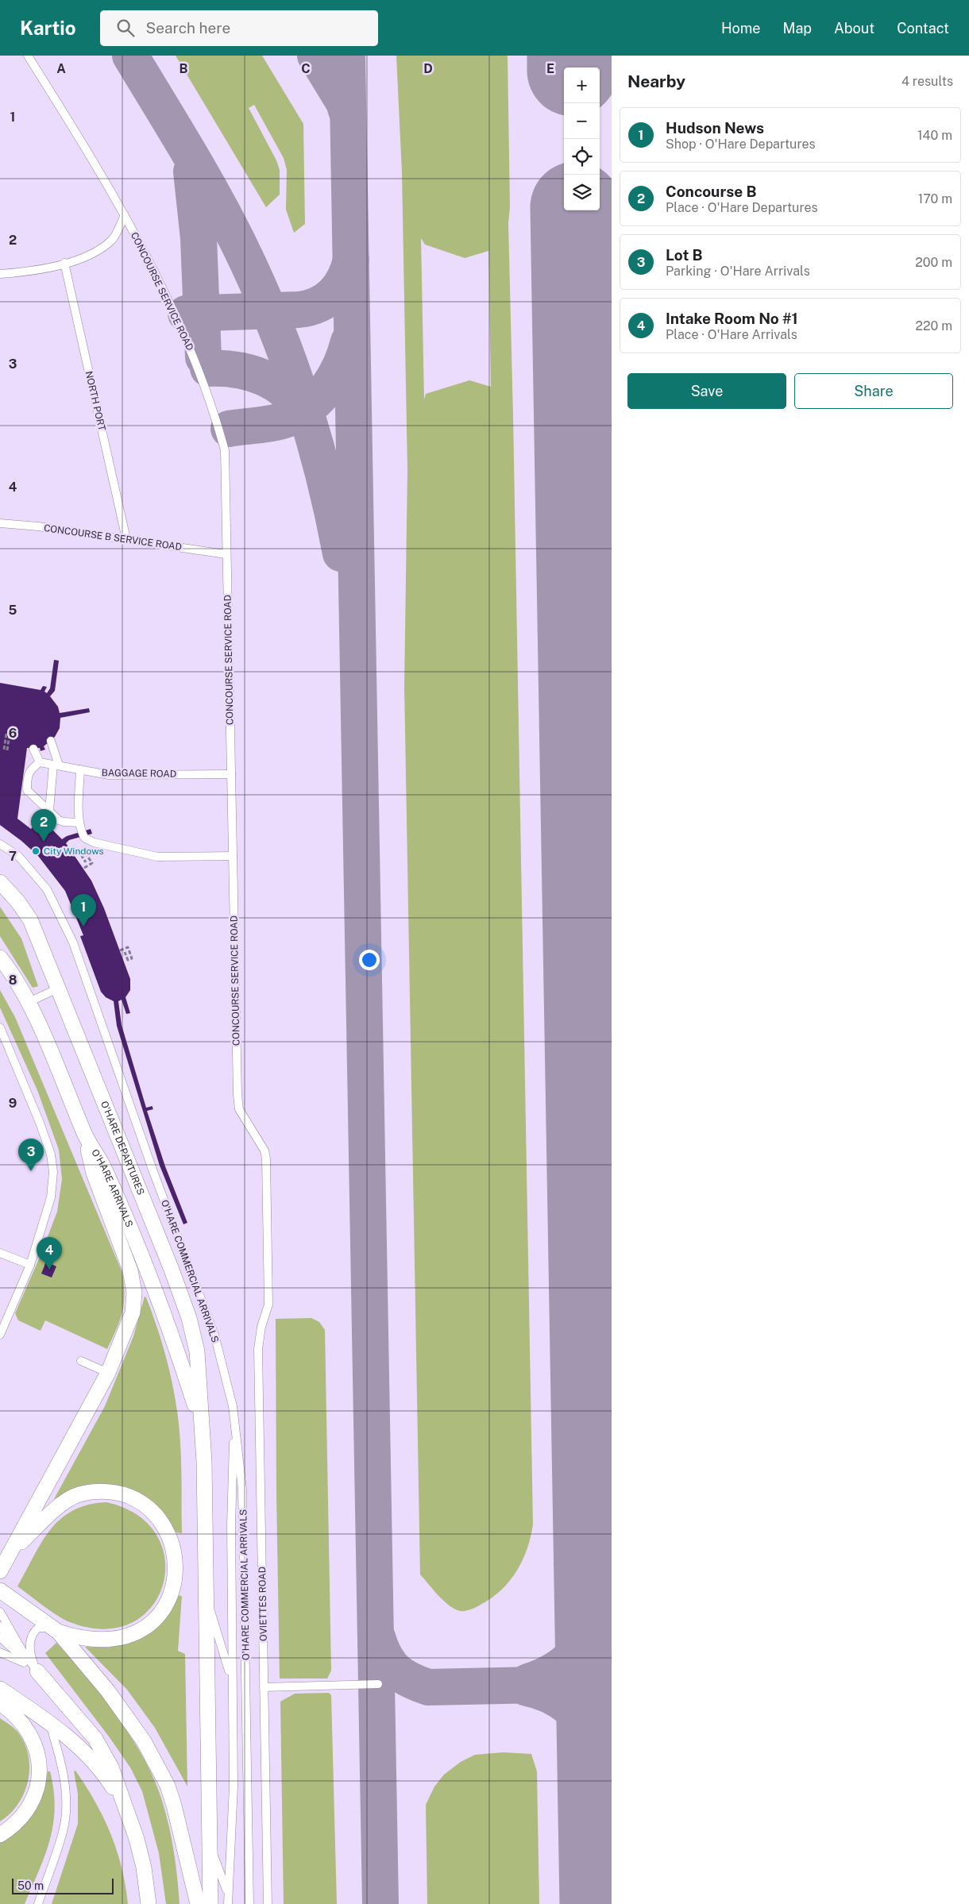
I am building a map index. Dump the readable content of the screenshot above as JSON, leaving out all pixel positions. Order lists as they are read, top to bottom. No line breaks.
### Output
{"streets":{"street":["O'HARE DEPARTURES","O'HARE ARRIVALS"],"lane":["CONCOURSE SERVICE ROAD","NORTH PORT","CONCOURSE B SERVICE ROAD","BAGGAGE ROAD","O'HARE COMMERCIAL ARRIVALS","OVIETTES ROAD"]},"crossings":[["CONCOURSE SERVICE ROAD","CONCOURSE B SERVICE ROAD"],["CONCOURSE SERVICE ROAD","BAGGAGE ROAD"],["CONCOURSE SERVICE ROAD","OVIETTES ROAD"],["NORTH PORT","CONCOURSE B SERVICE ROAD"],["O'HARE DEPARTURES","O'HARE ARRIVALS"]],"places":["City Windows"],"scale_bar":"50 m","page":{"header":"Kartio","search":"Search here","nav":["Home","Map","About","Contact"],"heading":["Nearby","4 results"],"map_buttons":["+","−"],"list":[{"mark":"1","name":"Hudson News","note":"Shop · O'Hare Departures","value":"140 m"},{"mark":"2","name":"Concourse B","note":"Place · O'Hare Departures","value":"170 m"},{"mark":"3","name":"Lot B","note":"Parking · O'Hare Arrivals","value":"200 m"},{"mark":"4","name":"Intake Room No #1","note":"Place · O'Hare Arrivals","value":"220 m"}],"buttons":["Save","Share"],"pins":["2","1","3","4"],"scale":"50 m"},"grid":{"columns":["A","B","C","D","E"],"rows":["1","2","3","4","5","6","7","8","9"]}}
